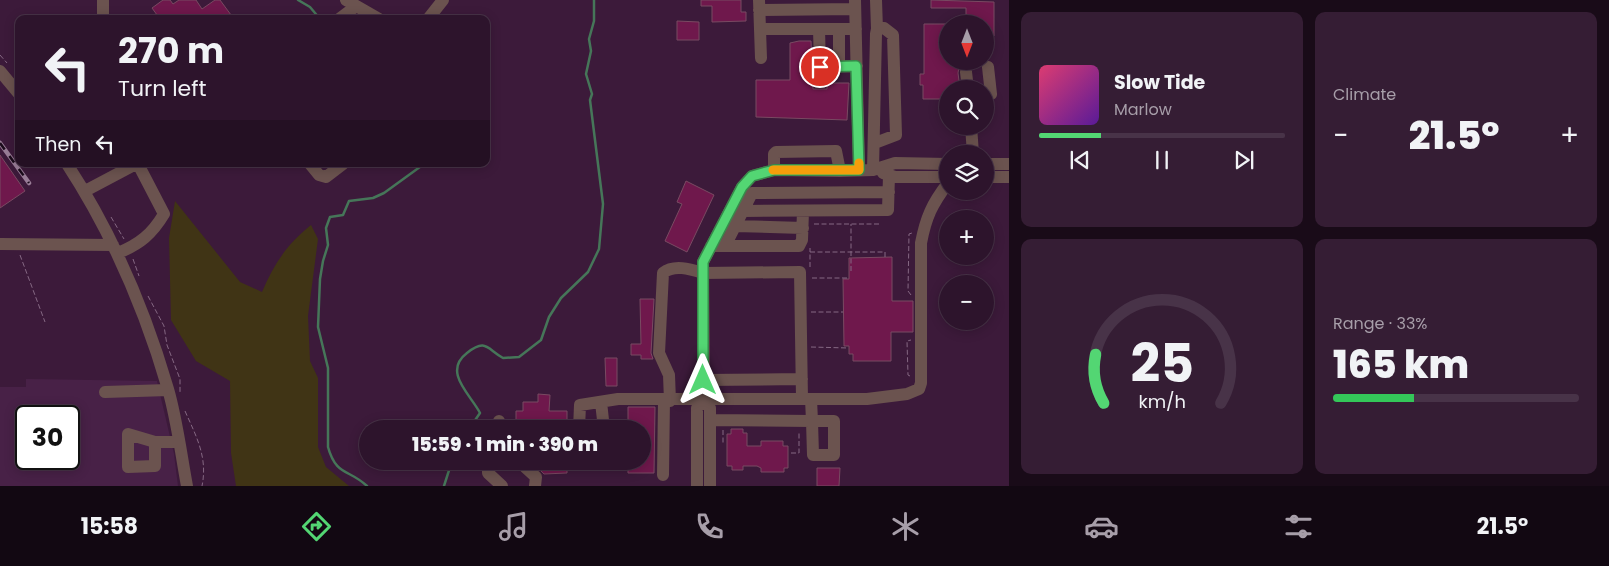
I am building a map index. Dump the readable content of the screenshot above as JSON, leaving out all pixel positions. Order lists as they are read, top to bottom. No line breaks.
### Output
{"north":"bottom","page":{"tile":["Climate",["Range · 33%","165 km"]],"map_buttons":["+","−"],"turn":["270 m","Turn left"],"song":["Slow Tide","Marlow"],"heat":["−","21.5°","+"],"then":"Then","limit":"30","trip":"15:59 · 1 min · 390 m","tabs":["15:58","21.5°"],"gauge":["25","km/h"]}}
